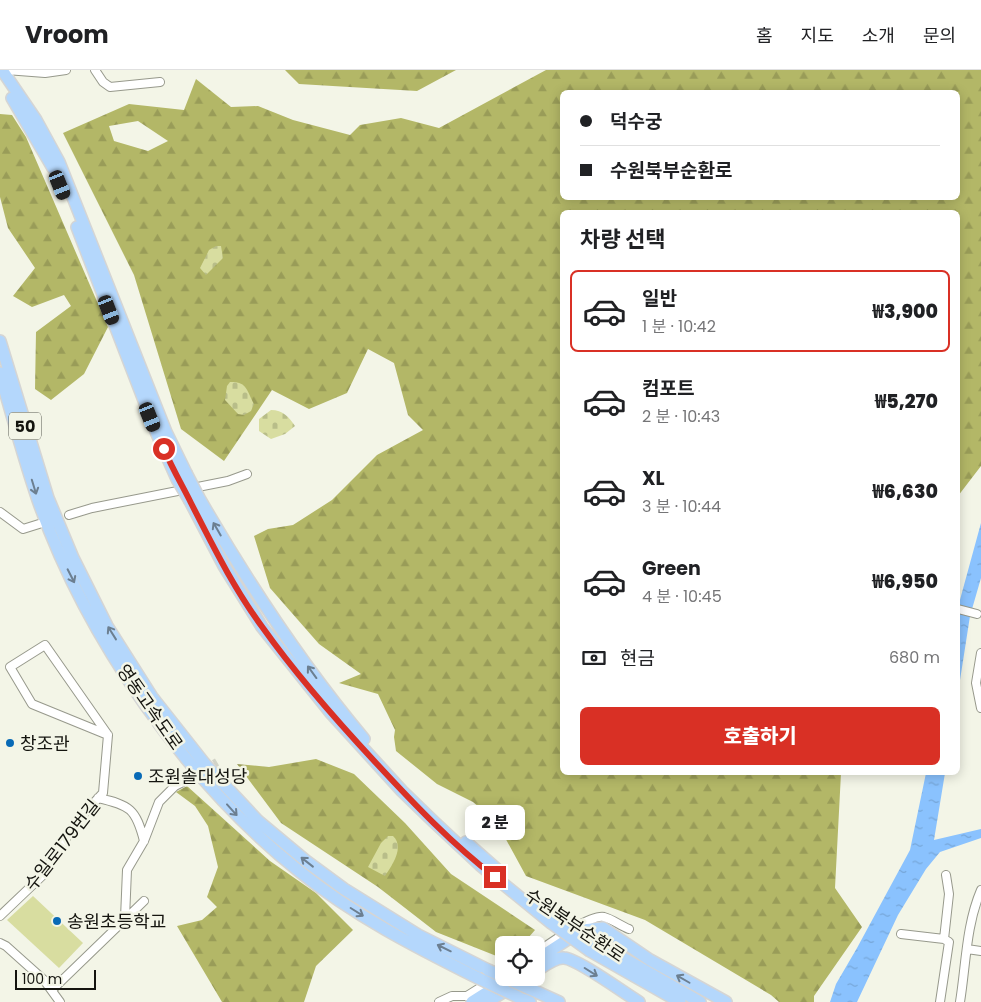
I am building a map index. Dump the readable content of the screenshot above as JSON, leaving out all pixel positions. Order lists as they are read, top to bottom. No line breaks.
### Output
{"streets":{"highway":["50","영동고속도로","수원북부순환로"],"street":["수일로179번길"]},"places":["창조관","조원솔대성당","송원초등학교"],"scale_bar":"100 m","page":{"header":"Vroom","nav":["홈","지도","소개","문의"],"banner":["덕수궁","수원북부순환로"],"heading":"차량 선택","list":[{"name":"일반","note":"1 분 · 10:42","value":"₩3,900"},{"name":"컴포트","note":"2 분 · 10:43","value":"₩5,270"},{"name":"XL","note":"3 분 · 10:44","value":"₩6,630"},{"name":"Green","note":"4 분 · 10:45","value":"₩6,950"}],"pay":["현금","680 m"],"buttons":"호출하기","bubble":"2 분","scale":"100 m"}}
